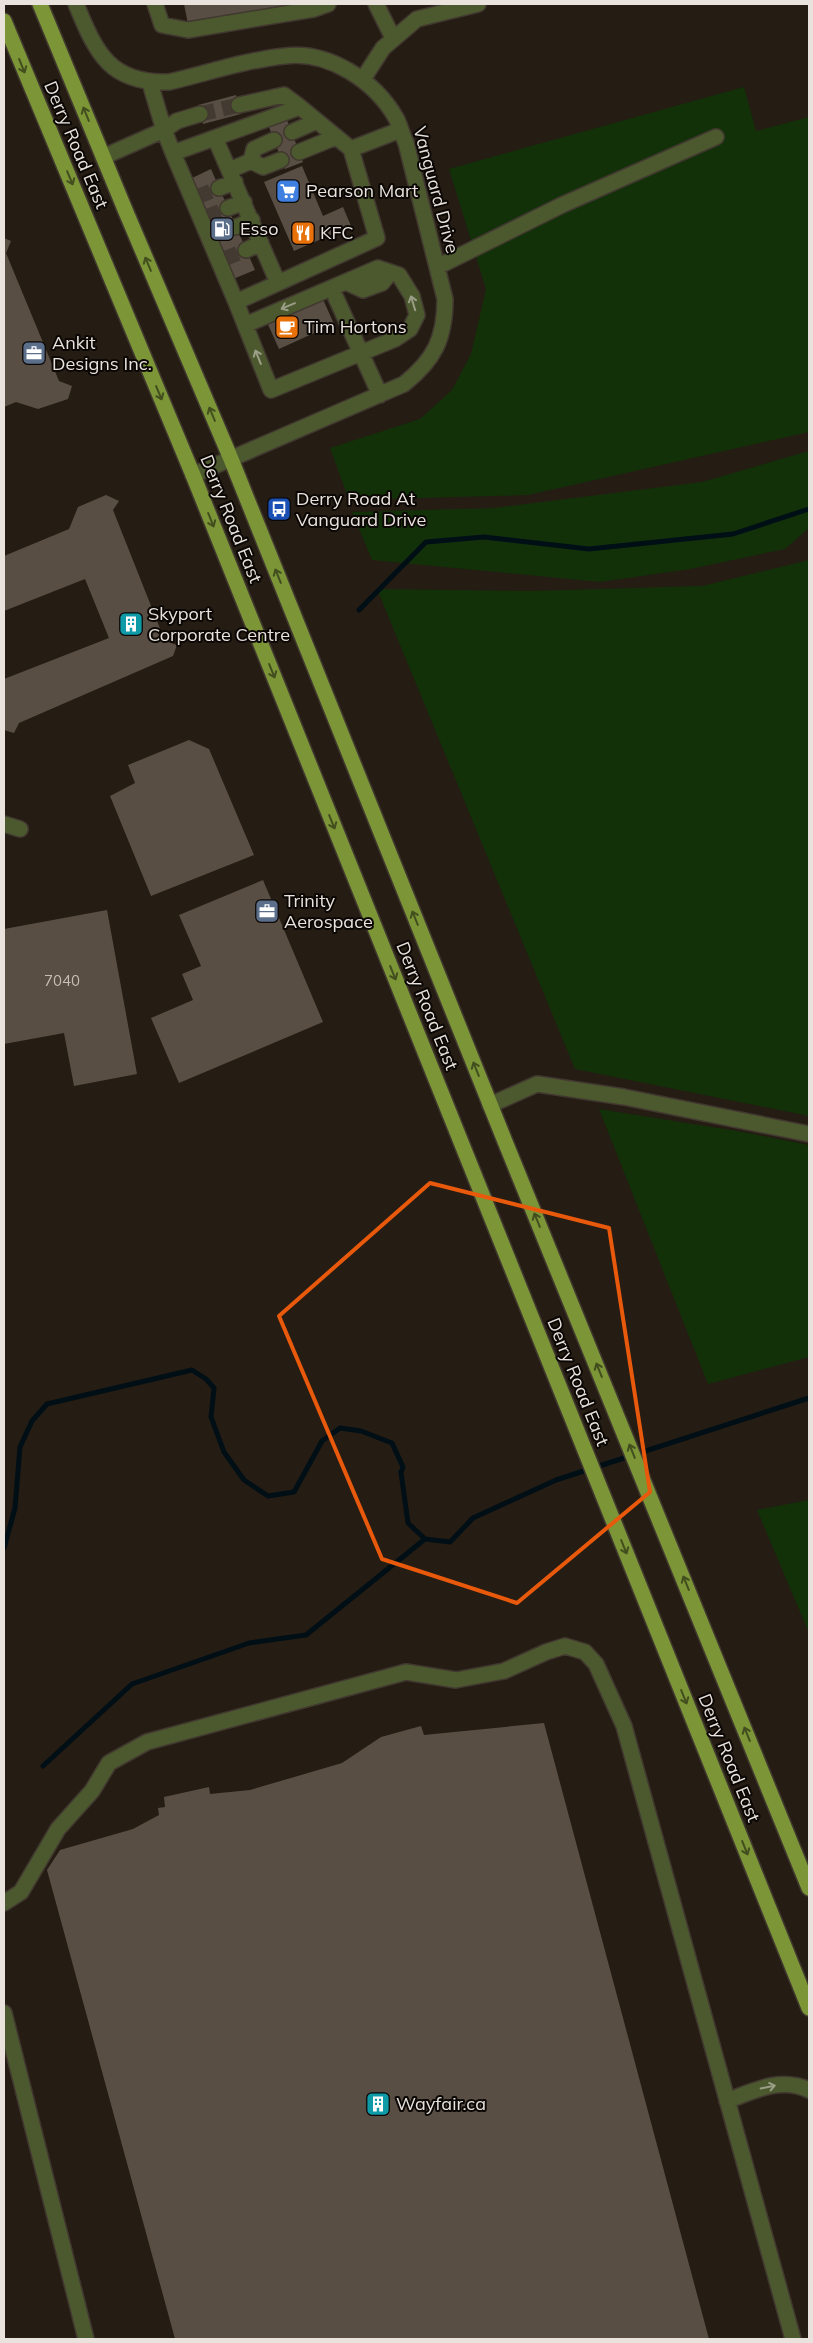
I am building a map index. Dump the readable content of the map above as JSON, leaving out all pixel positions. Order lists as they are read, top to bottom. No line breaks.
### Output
{"streets":{"main road":["Derry Road East"],"street":["Vanguard Drive"]},"crossings":[["Derry Road East","Vanguard Drive"]],"places":{"supermarket":["Pearson Mart"],"fuel station":["Esso"],"restaurant":["KFC"],"cafe":["Tim Hortons"],"office":["Ankit Designs Inc.","Trinity Aerospace"],"bus stop":["Derry Road At Vanguard Drive"],"building":["Skyport Corporate Centre","Wayfair.ca"]},"house_numbers":["7040"]}
